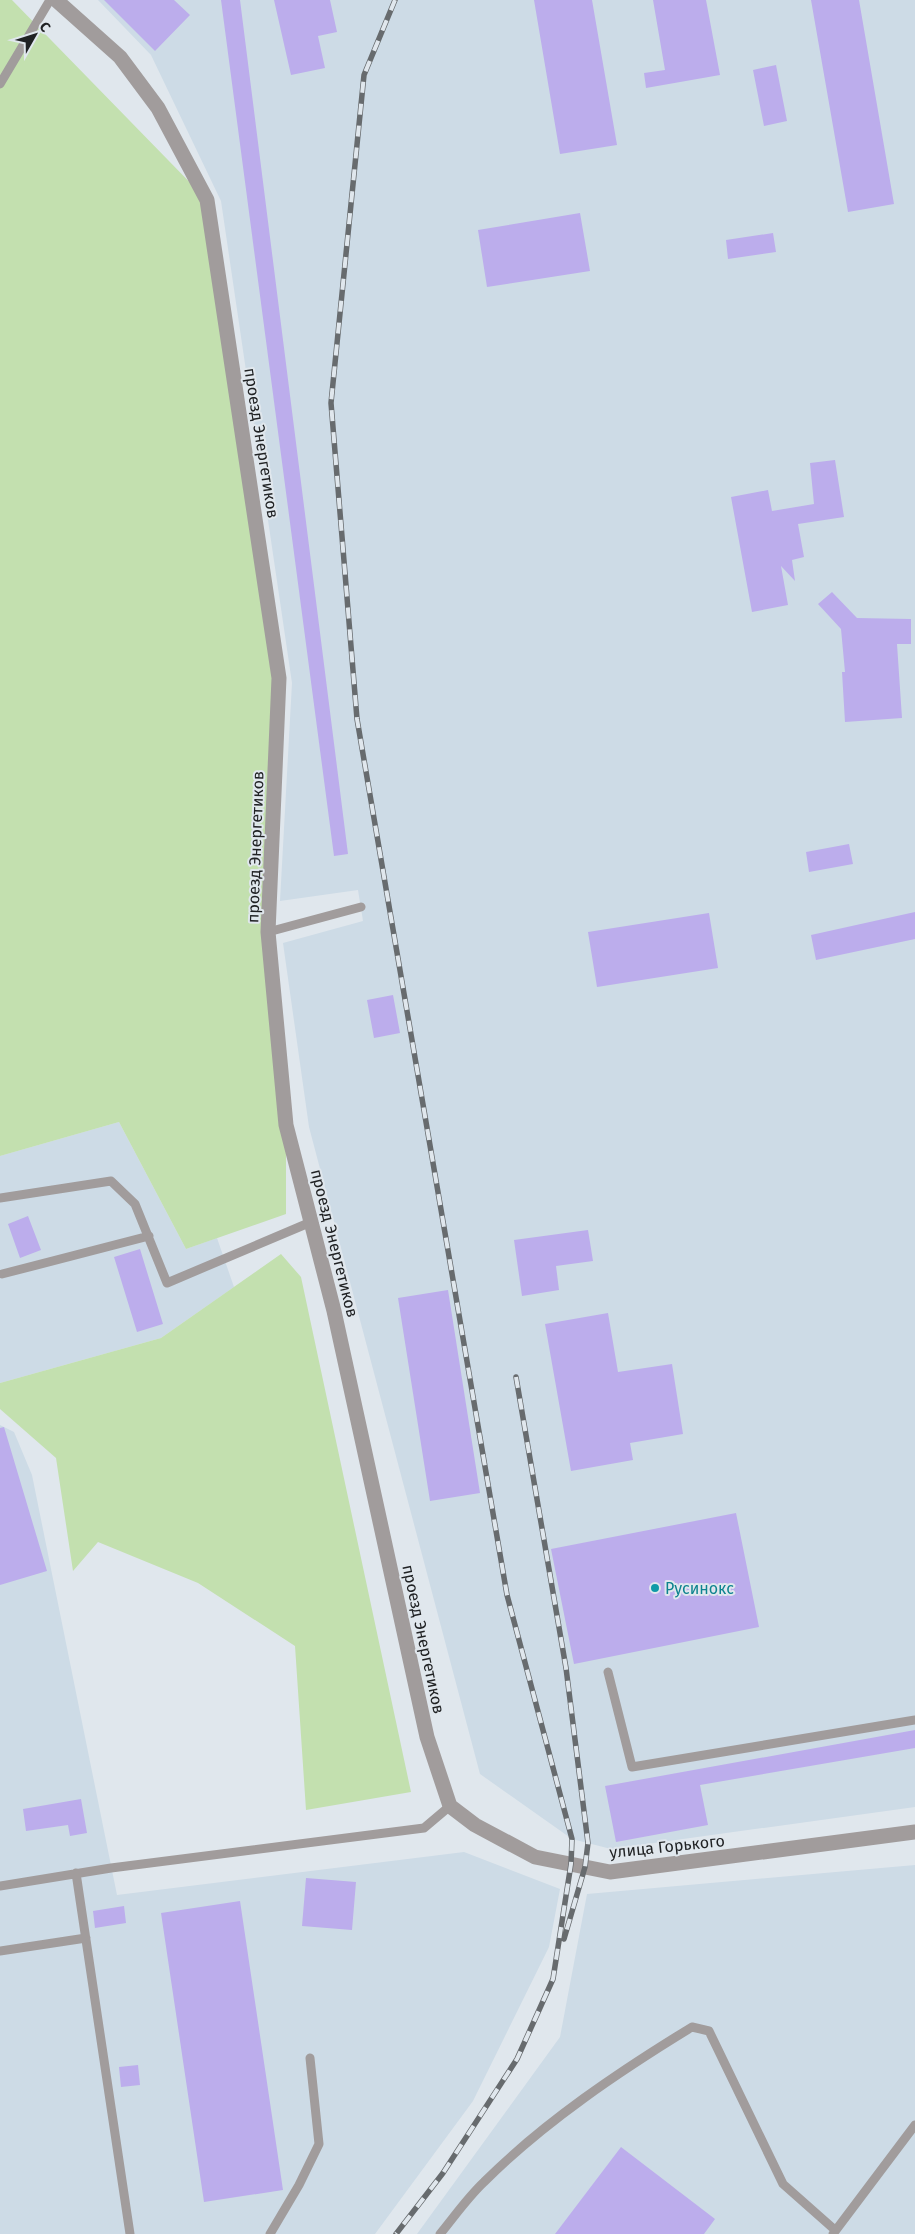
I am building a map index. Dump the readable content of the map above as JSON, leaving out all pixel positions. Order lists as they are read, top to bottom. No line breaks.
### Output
{"streets":{"street":["проезд Энергетиков","улица Горького"]},"crossings":[["проезд Энергетиков","улица Горького"]],"places":["Русинокс"],"north":"top right"}
